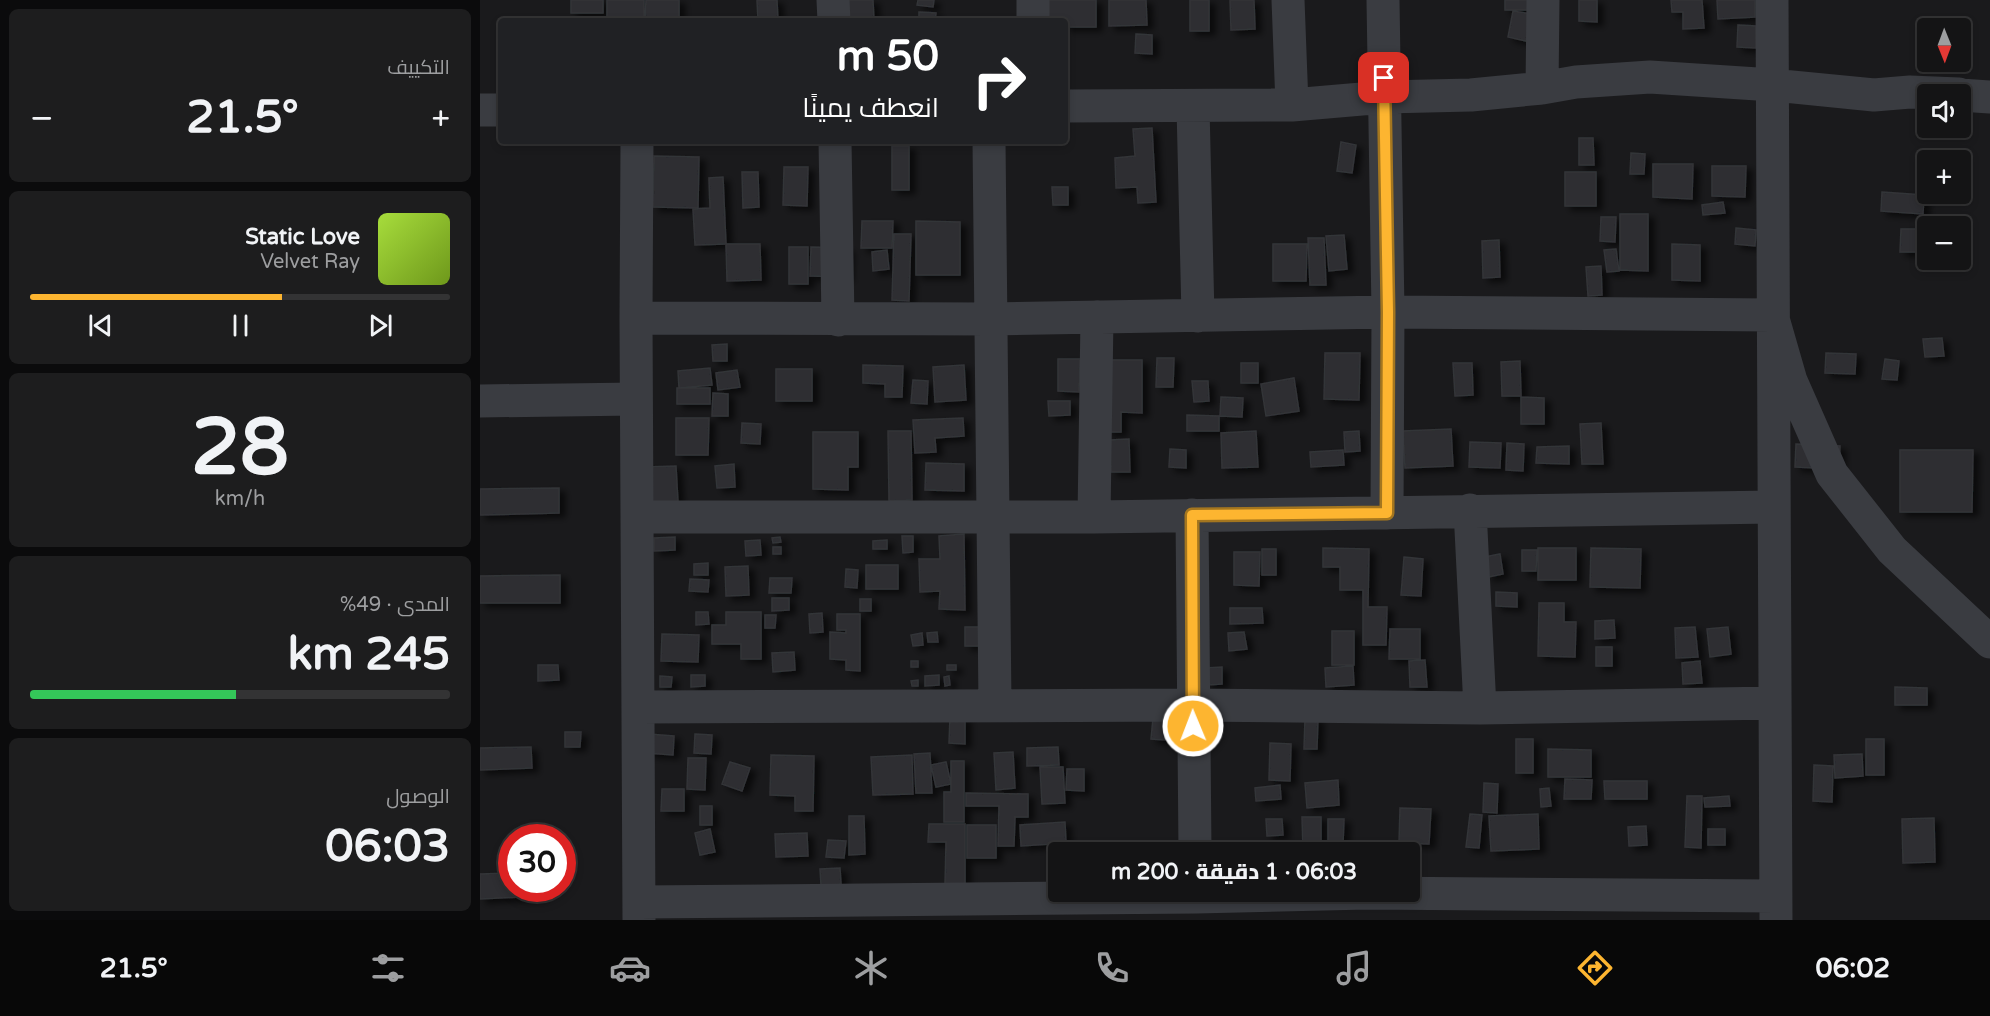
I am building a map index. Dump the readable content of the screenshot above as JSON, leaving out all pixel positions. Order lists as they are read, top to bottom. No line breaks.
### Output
{"north":"bottom","page":{"tile":["التكييف",["28","km/h"],["المدى · 49%","245 km"],["الوصول","06:03"]],"map_buttons":["+","−"],"turn":["50 m","انعطف يمينًا"],"heat":["−","21.5°","+"],"song":["Static Love","Velvet Ray"],"limit":"30","trip":"06:03 · 1 دقيقة · 200 m","tabs":["06:02","21.5°"]}}
